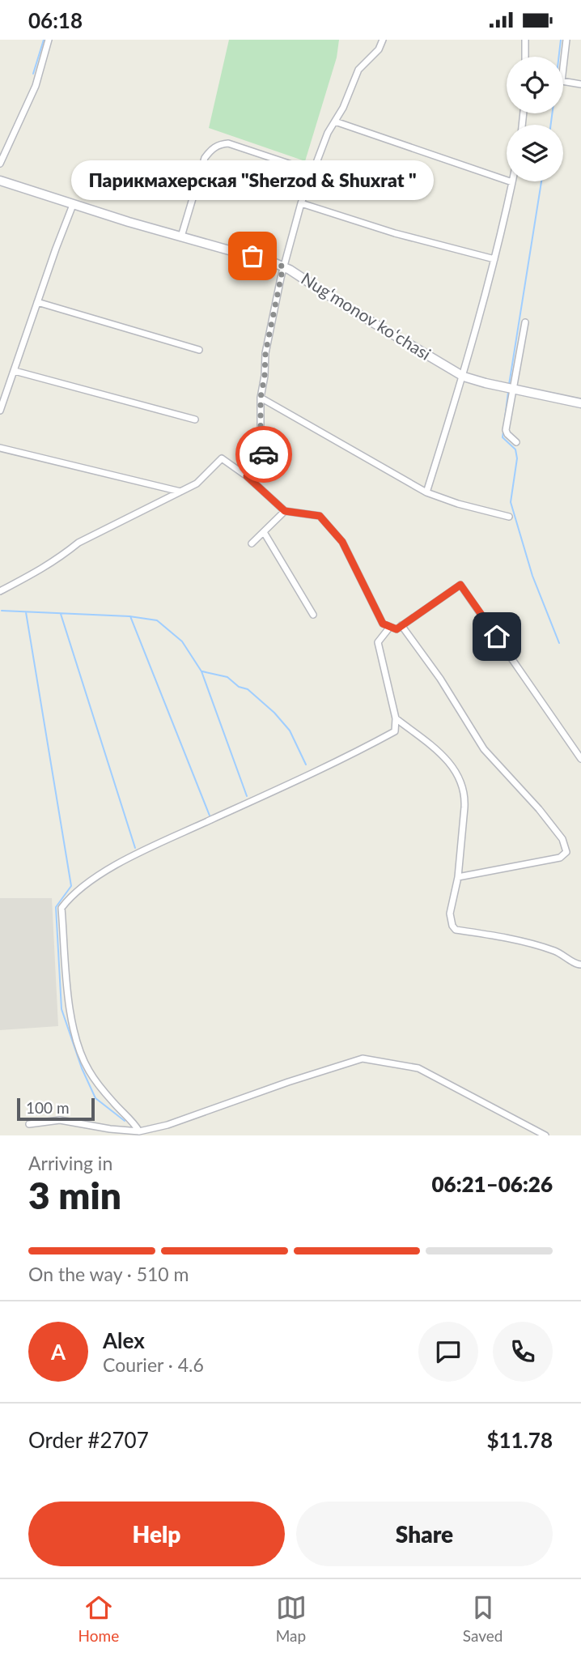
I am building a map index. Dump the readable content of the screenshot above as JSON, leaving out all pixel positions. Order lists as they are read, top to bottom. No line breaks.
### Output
{"streets":{"main road":["Nugʻmonov koʻchasi"]},"places":["Парикмахерская \"Sherzod & Shuxrat \""],"scale_bar":"100 m","page":{"status":"06:18","bubble":"Парикмахерская \"Sherzod & Shuxrat \"","scale":"100 m","heading":["3 min","Arriving in","06:21–06:26"],"panel":["Alex","Courier · 4.6","Order #2707","$11.78"],"bar":"On the way · 510 m","round":"A","buttons":["Help","Share"],"tabs":["Home","Map","Saved"]}}
